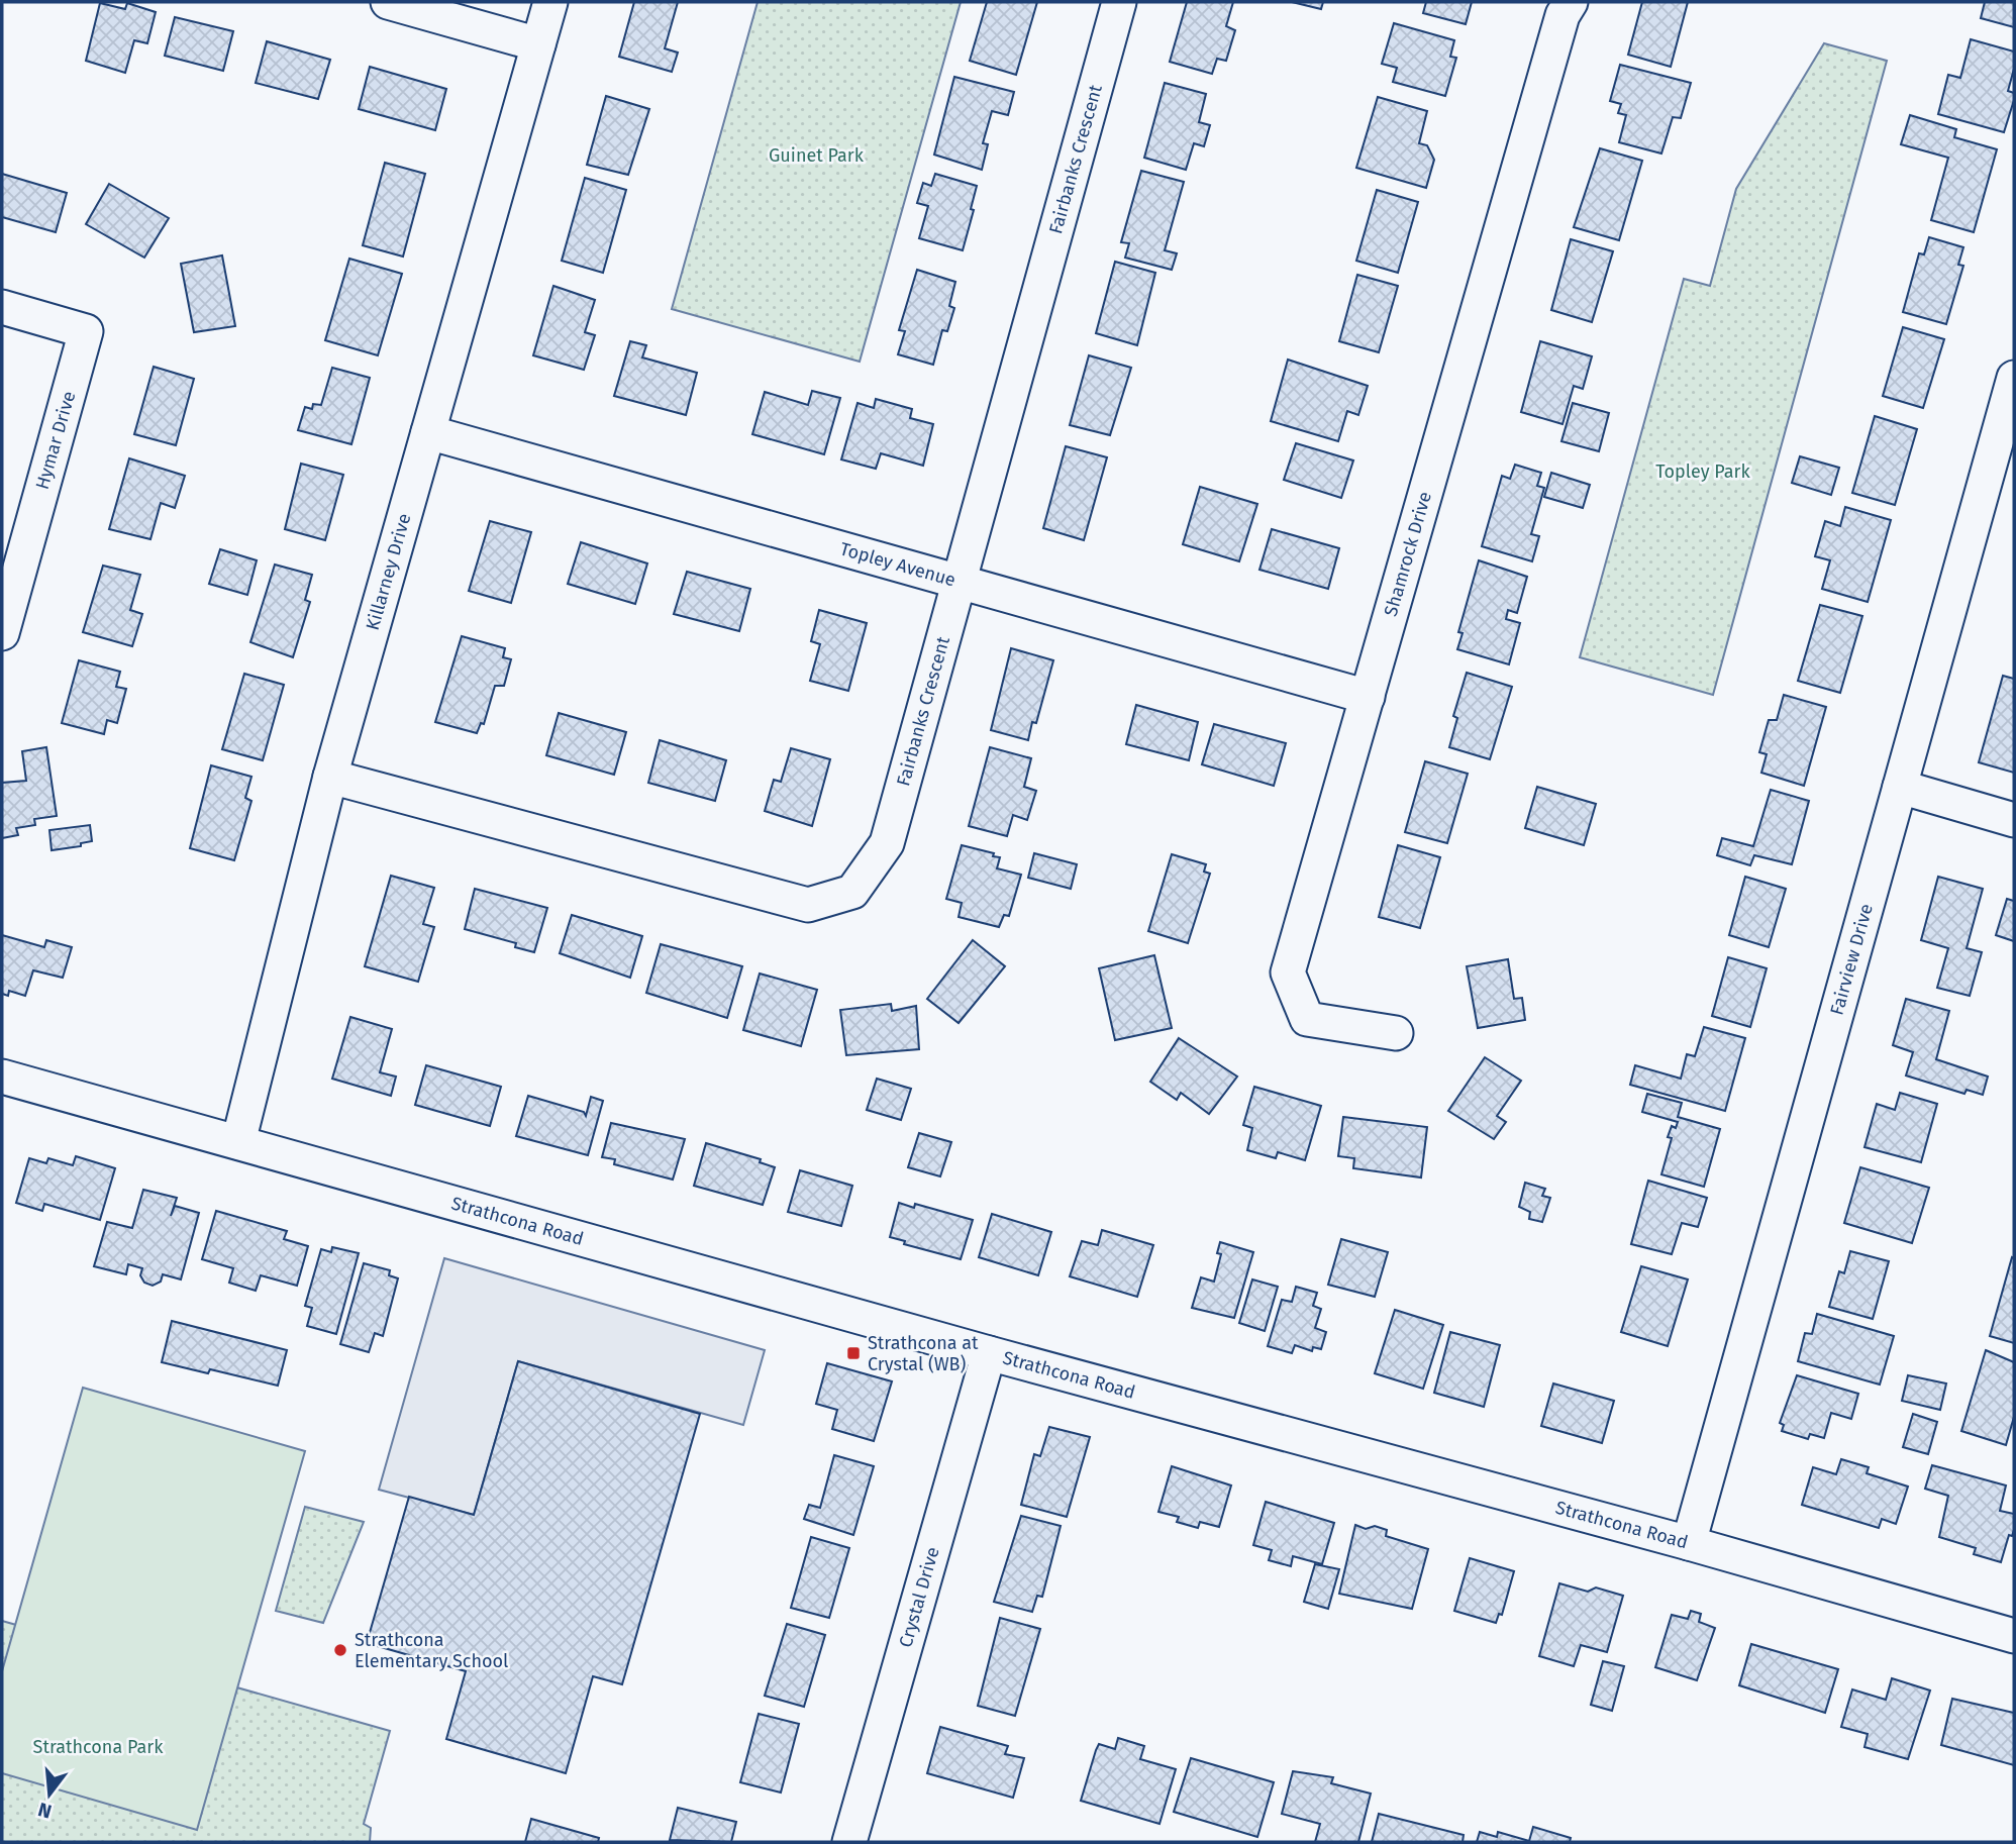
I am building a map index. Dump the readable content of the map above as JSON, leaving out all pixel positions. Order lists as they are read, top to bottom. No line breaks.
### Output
{"streets":{"street":["Fairbanks Crescent","Hymar Drive","Shamrock Drive","Topley Avenue","Killarney Drive","Fairview Drive","Strathcona Road","Crystal Drive"]},"crossings":[["Fairbanks Crescent","Topley Avenue"],["Fairbanks Crescent","Killarney Drive"],["Shamrock Drive","Topley Avenue"],["Topley Avenue","Killarney Drive"],["Killarney Drive","Strathcona Road"],["Fairview Drive","Strathcona Road"],["Strathcona Road","Crystal Drive"]],"parks":["Guinet Park","Topley Park","Strathcona Park"],"places":{"transit":["Strathcona at Crystal (WB)"],"other":["Strathcona Elementary School"]},"north":"bottom"}
